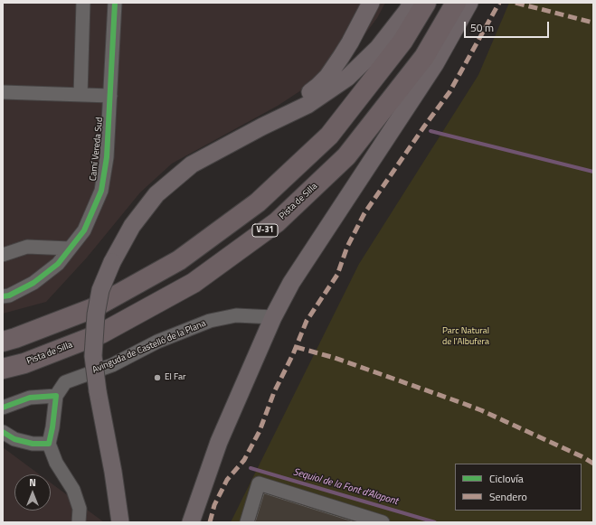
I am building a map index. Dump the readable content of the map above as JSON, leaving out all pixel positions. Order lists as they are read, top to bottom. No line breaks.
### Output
{"streets":{"highway":["Pista de Silla","V-31"],"street":["Camí Vereda Sud","Avinguda de Castelló de la Plana"]},"water":["Sequiol de la Font d’Alapont"],"parks":["Parc Natural de l'Albufera"],"places":["El Far"],"legend":["Ciclovía","Sendero"],"scale_bar":"50 m","north":"top"}
